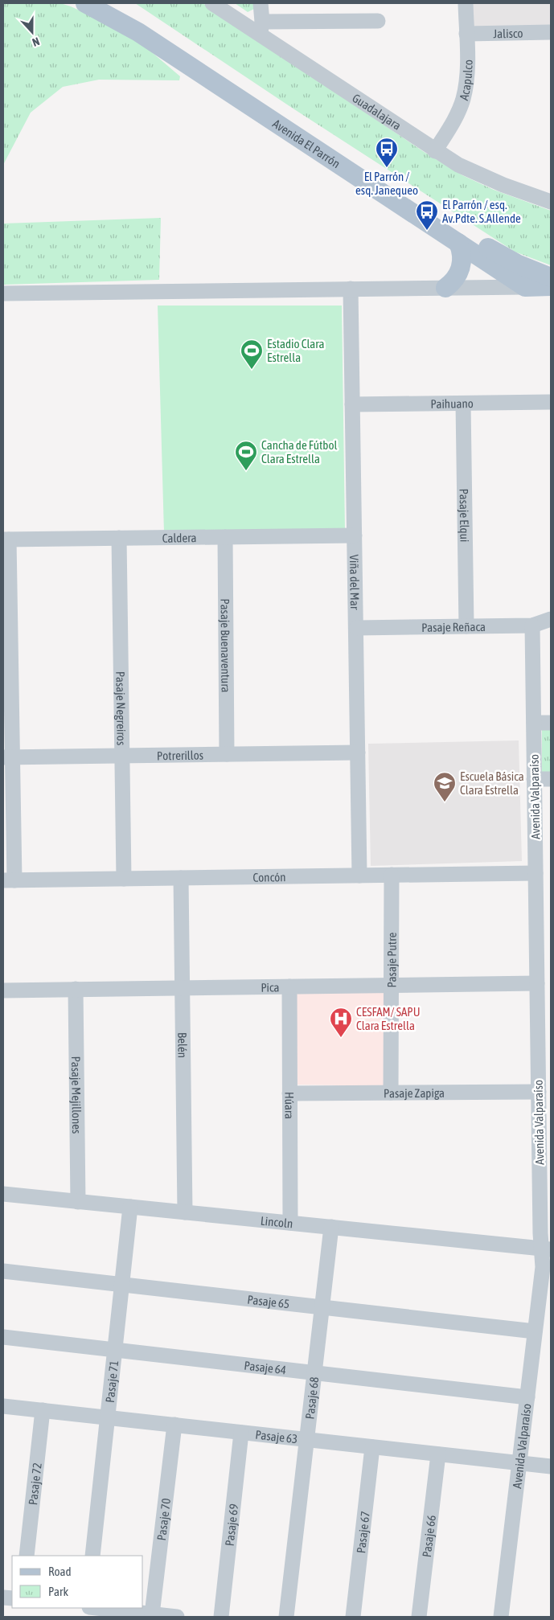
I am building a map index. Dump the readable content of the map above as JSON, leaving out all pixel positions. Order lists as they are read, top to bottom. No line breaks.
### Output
{"streets":{"main road":["Avenida El Parrón"],"street":["Jalisco","Acapulco","Guadalajara","Paihuano","Pasaje Elqui","Caldera","Viña del Mar","Pasaje Reñaca","Pasaje Buenaventura","Pasaje Negreiros","Potrerillos","Avenida Valparaíso","Concón","Pasaje Putre","Pica","Belén","Pasaje Zapiga","Pasaje Mejillones","Húara","Lincoln","Pasaje 65","Pasaje 64","Pasaje 71","Pasaje 68","Pasaje 63","Pasaje 72","Pasaje 70","Pasaje 69","Pasaje 67","Pasaje 66"]},"crossings":[["Jalisco","Acapulco"],["Acapulco","Guadalajara"],["Paihuano","Pasaje Elqui"],["Paihuano","Viña del Mar"],["Pasaje Elqui","Pasaje Reñaca"],["Caldera","Viña del Mar"],["Caldera","Pasaje Buenaventura"],["Caldera","Pasaje Negreiros"],["Viña del Mar","Pasaje Reñaca"],["Viña del Mar","Potrerillos"],["Viña del Mar","Concón"],["Pasaje Reñaca","Avenida Valparaíso"],["Pasaje Buenaventura","Potrerillos"],["Pasaje Negreiros","Potrerillos"],["Pasaje Negreiros","Concón"],["Avenida Valparaíso","Concón"],["Avenida Valparaíso","Pica"],["Avenida Valparaíso","Pasaje Zapiga"],["Avenida Valparaíso","Lincoln"],["Avenida Valparaíso","Pasaje 65"],["Avenida Valparaíso","Pasaje 64"],["Avenida Valparaíso","Pasaje 63"],["Concón","Pasaje Putre"],["Concón","Belén"],["Pasaje Putre","Pica"],["Pasaje Putre","Pasaje Zapiga"],["Pica","Belén"],["Pica","Pasaje Mejillones"],["Pica","Húara"],["Belén","Lincoln"],["Pasaje Zapiga","Húara"],["Pasaje Mejillones","Lincoln"],["Húara","Lincoln"],["Lincoln","Pasaje 71"],["Lincoln","Pasaje 68"],["Pasaje 65","Pasaje 71"],["Pasaje 65","Pasaje 68"],["Pasaje 64","Pasaje 71"],["Pasaje 64","Pasaje 68"],["Pasaje 71","Pasaje 63"],["Pasaje 68","Pasaje 63"],["Pasaje 63","Pasaje 72"],["Pasaje 63","Pasaje 70"],["Pasaje 63","Pasaje 69"],["Pasaje 63","Pasaje 67"],["Pasaje 63","Pasaje 66"]],"places":{"bus stop":["El Parrón / esq. Janequeo","El Parrón / esq. Av.Pdte. S.Allende"],"sports":["Estadio Clara Estrella","Cancha de Fútbol Clara Estrella"],"school or university":["Escuela Básica Clara Estrella"],"hospital":["CESFAM/ SAPU Clara Estrella"]},"legend":["Road","Park"],"north":"bottom"}
